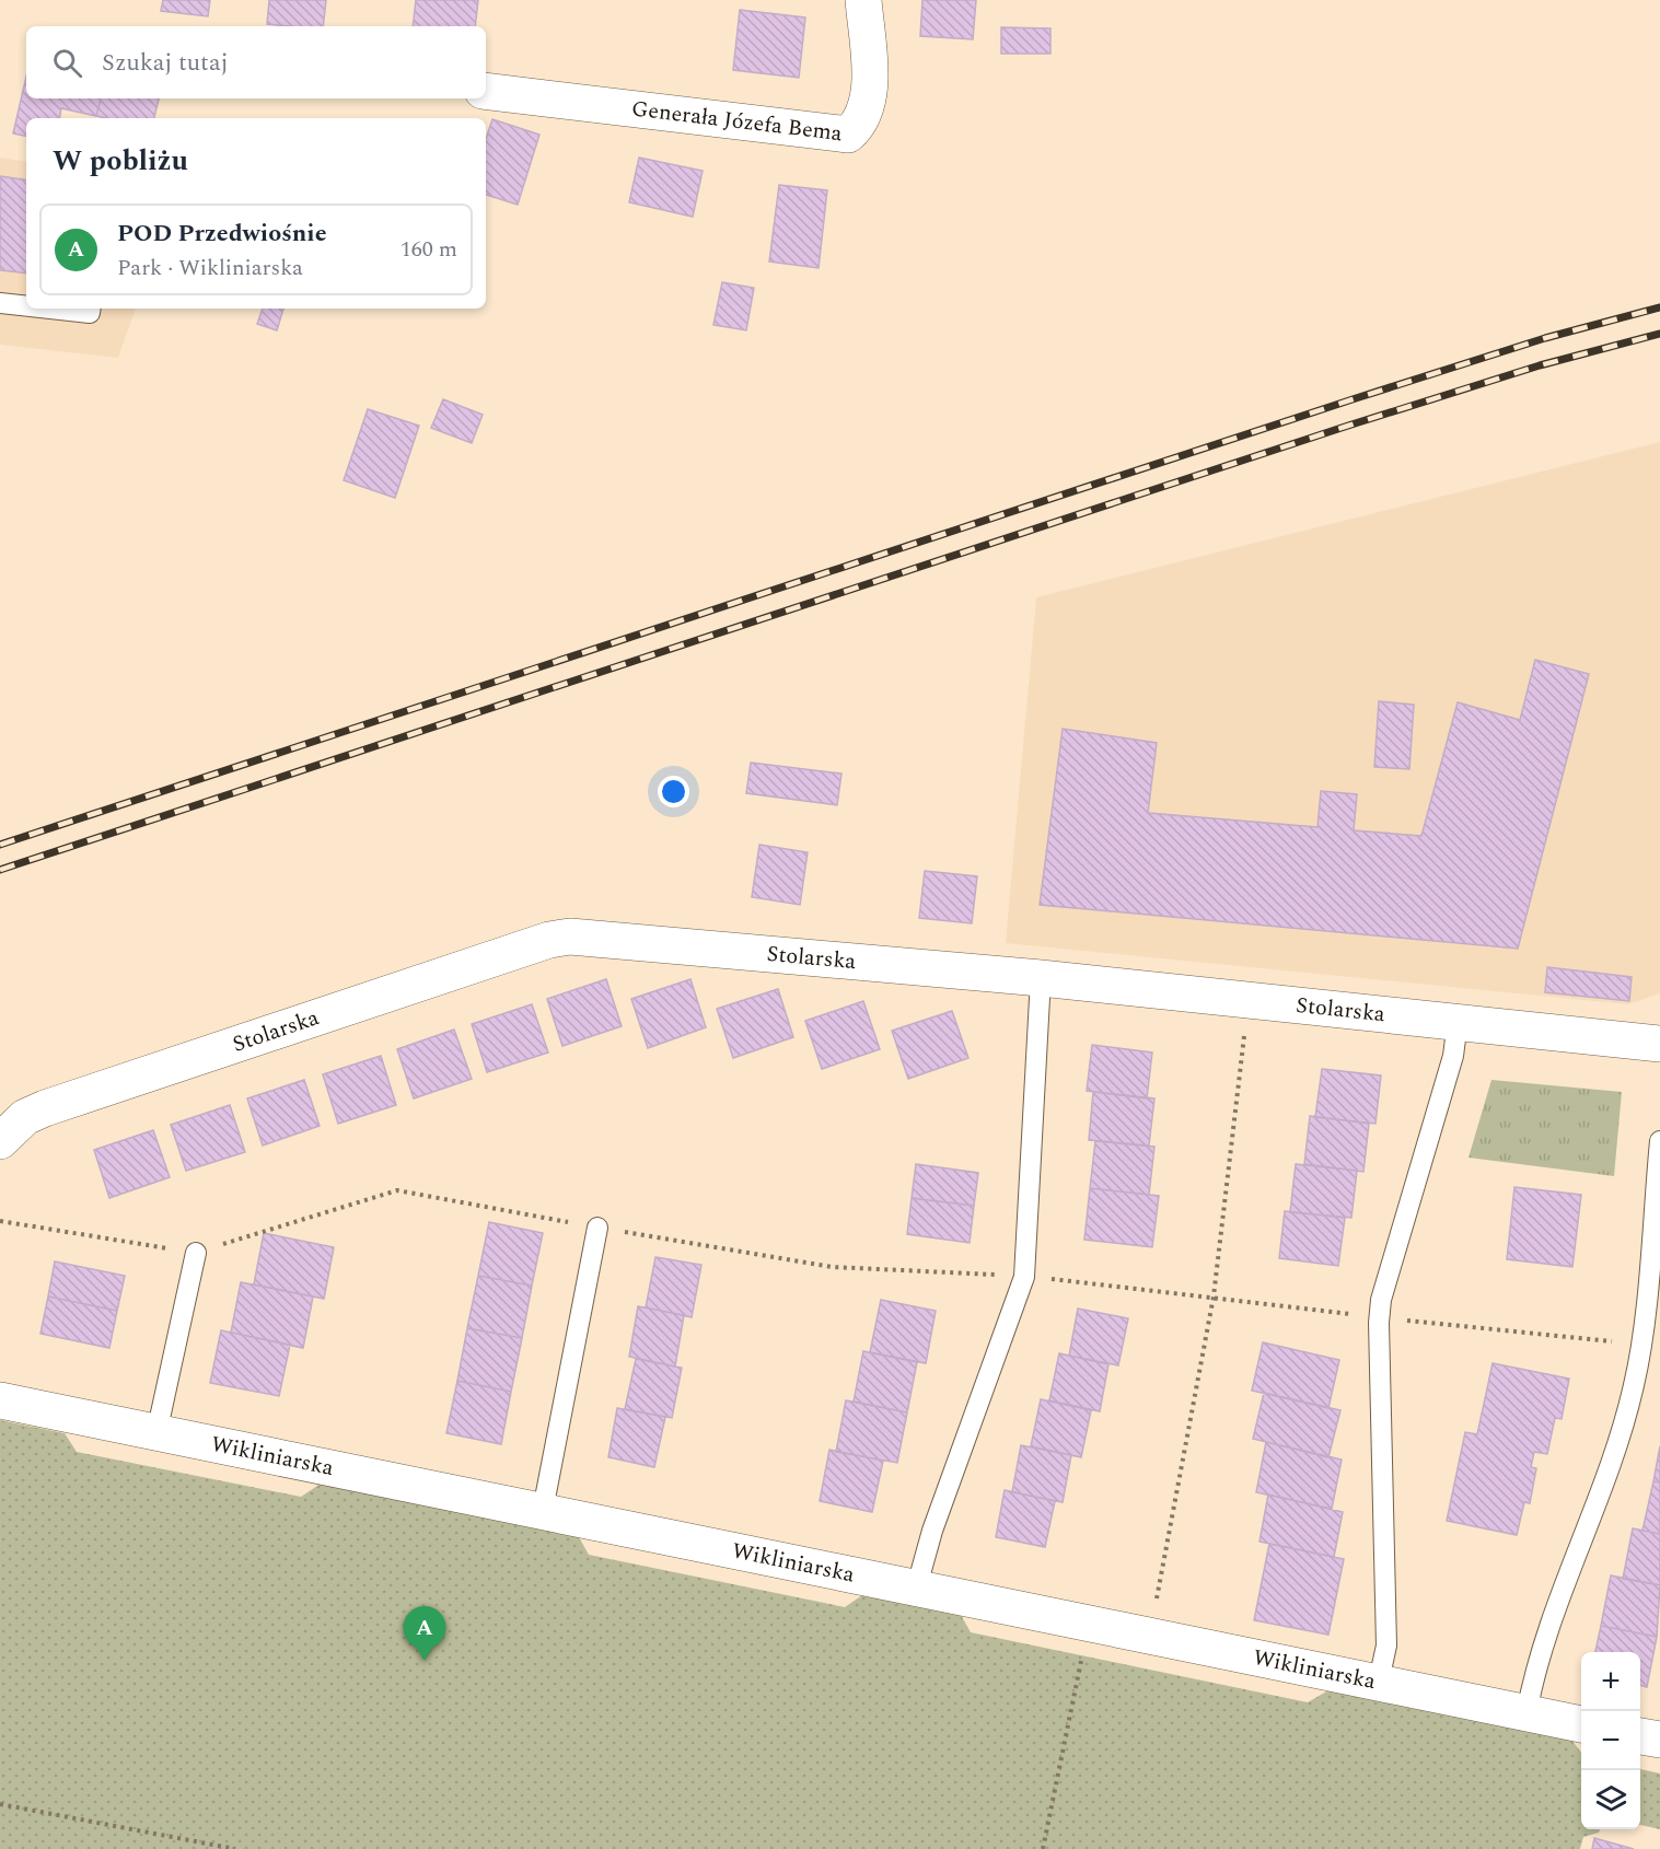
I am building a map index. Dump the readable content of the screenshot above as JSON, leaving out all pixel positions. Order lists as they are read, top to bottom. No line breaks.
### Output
{"streets":{"street":["Generała Józefa Bema","Stolarska","Wikliniarska"]},"page":{"search":"Szukaj tutaj","heading":"W pobliżu","list":[{"mark":"A","name":"POD Przedwiośnie","note":"Park · Wikliniarska","value":"160 m"}],"pins":"A","map_buttons":["+","−"]}}
